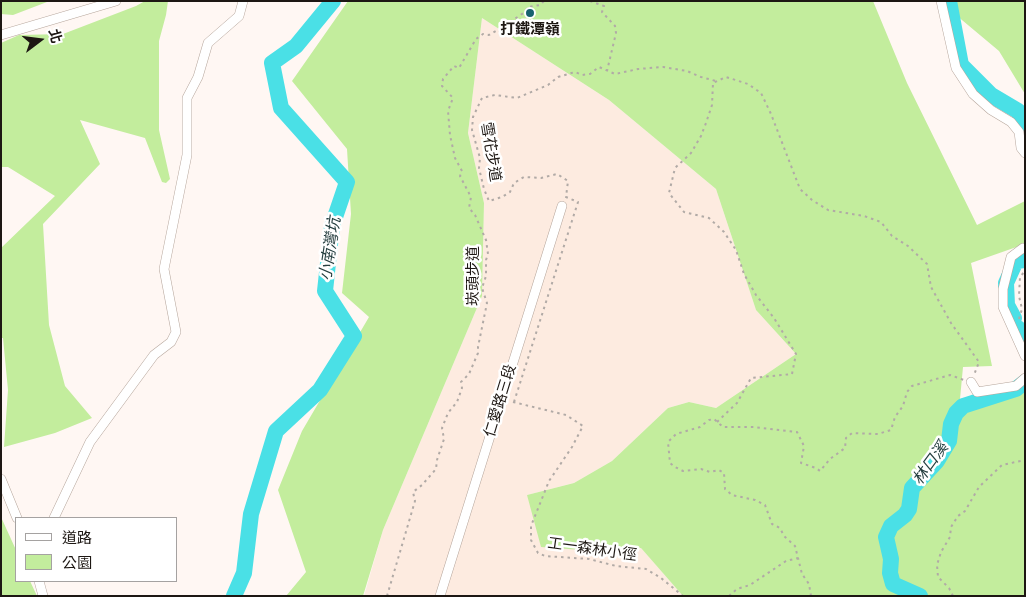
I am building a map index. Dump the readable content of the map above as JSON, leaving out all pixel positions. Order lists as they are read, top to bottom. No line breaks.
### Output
{"streets":{"street":["仁愛路三段"],"path":["雪花步道","崁頭步道","工一森林小徑"]},"crossings":[["雪花步道","仁愛路三段"],["仁愛路三段","工一森林小徑"]],"water":["小南灣坑","林口溪"],"places":["打鐵潭嶺"],"legend":["道路","公園"],"north":"right"}
